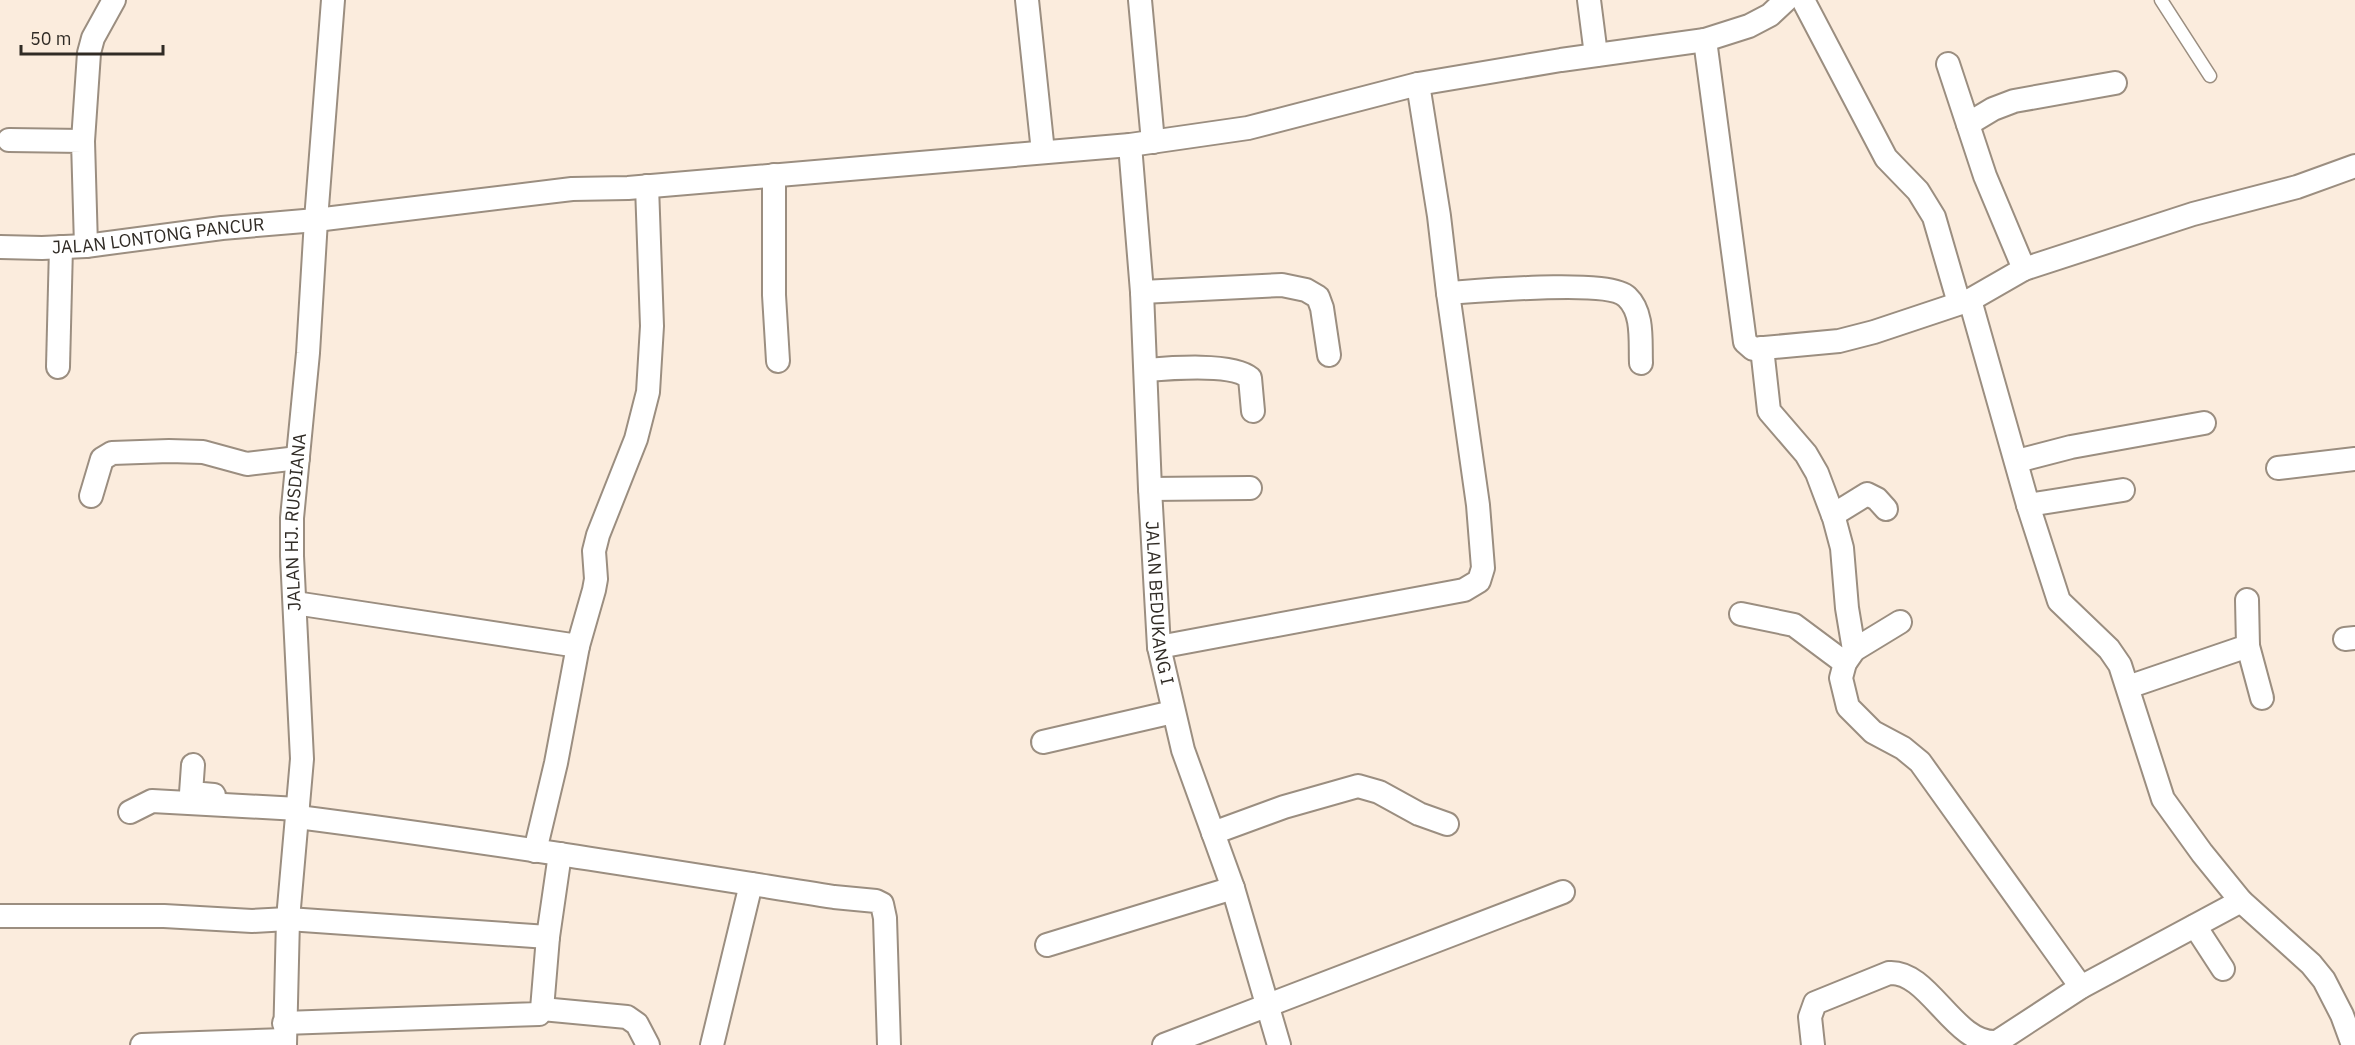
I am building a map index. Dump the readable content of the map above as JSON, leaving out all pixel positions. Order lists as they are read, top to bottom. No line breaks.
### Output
{"streets":{"street":["JALAN LONTONG PANCUR","JALAN HJ. RUSDIANA","JALAN BEDUKANG I"]},"crossings":[["JALAN LONTONG PANCUR","JALAN HJ. RUSDIANA"],["JALAN LONTONG PANCUR","JALAN BEDUKANG I"]],"scale_bar":"50 m"}
